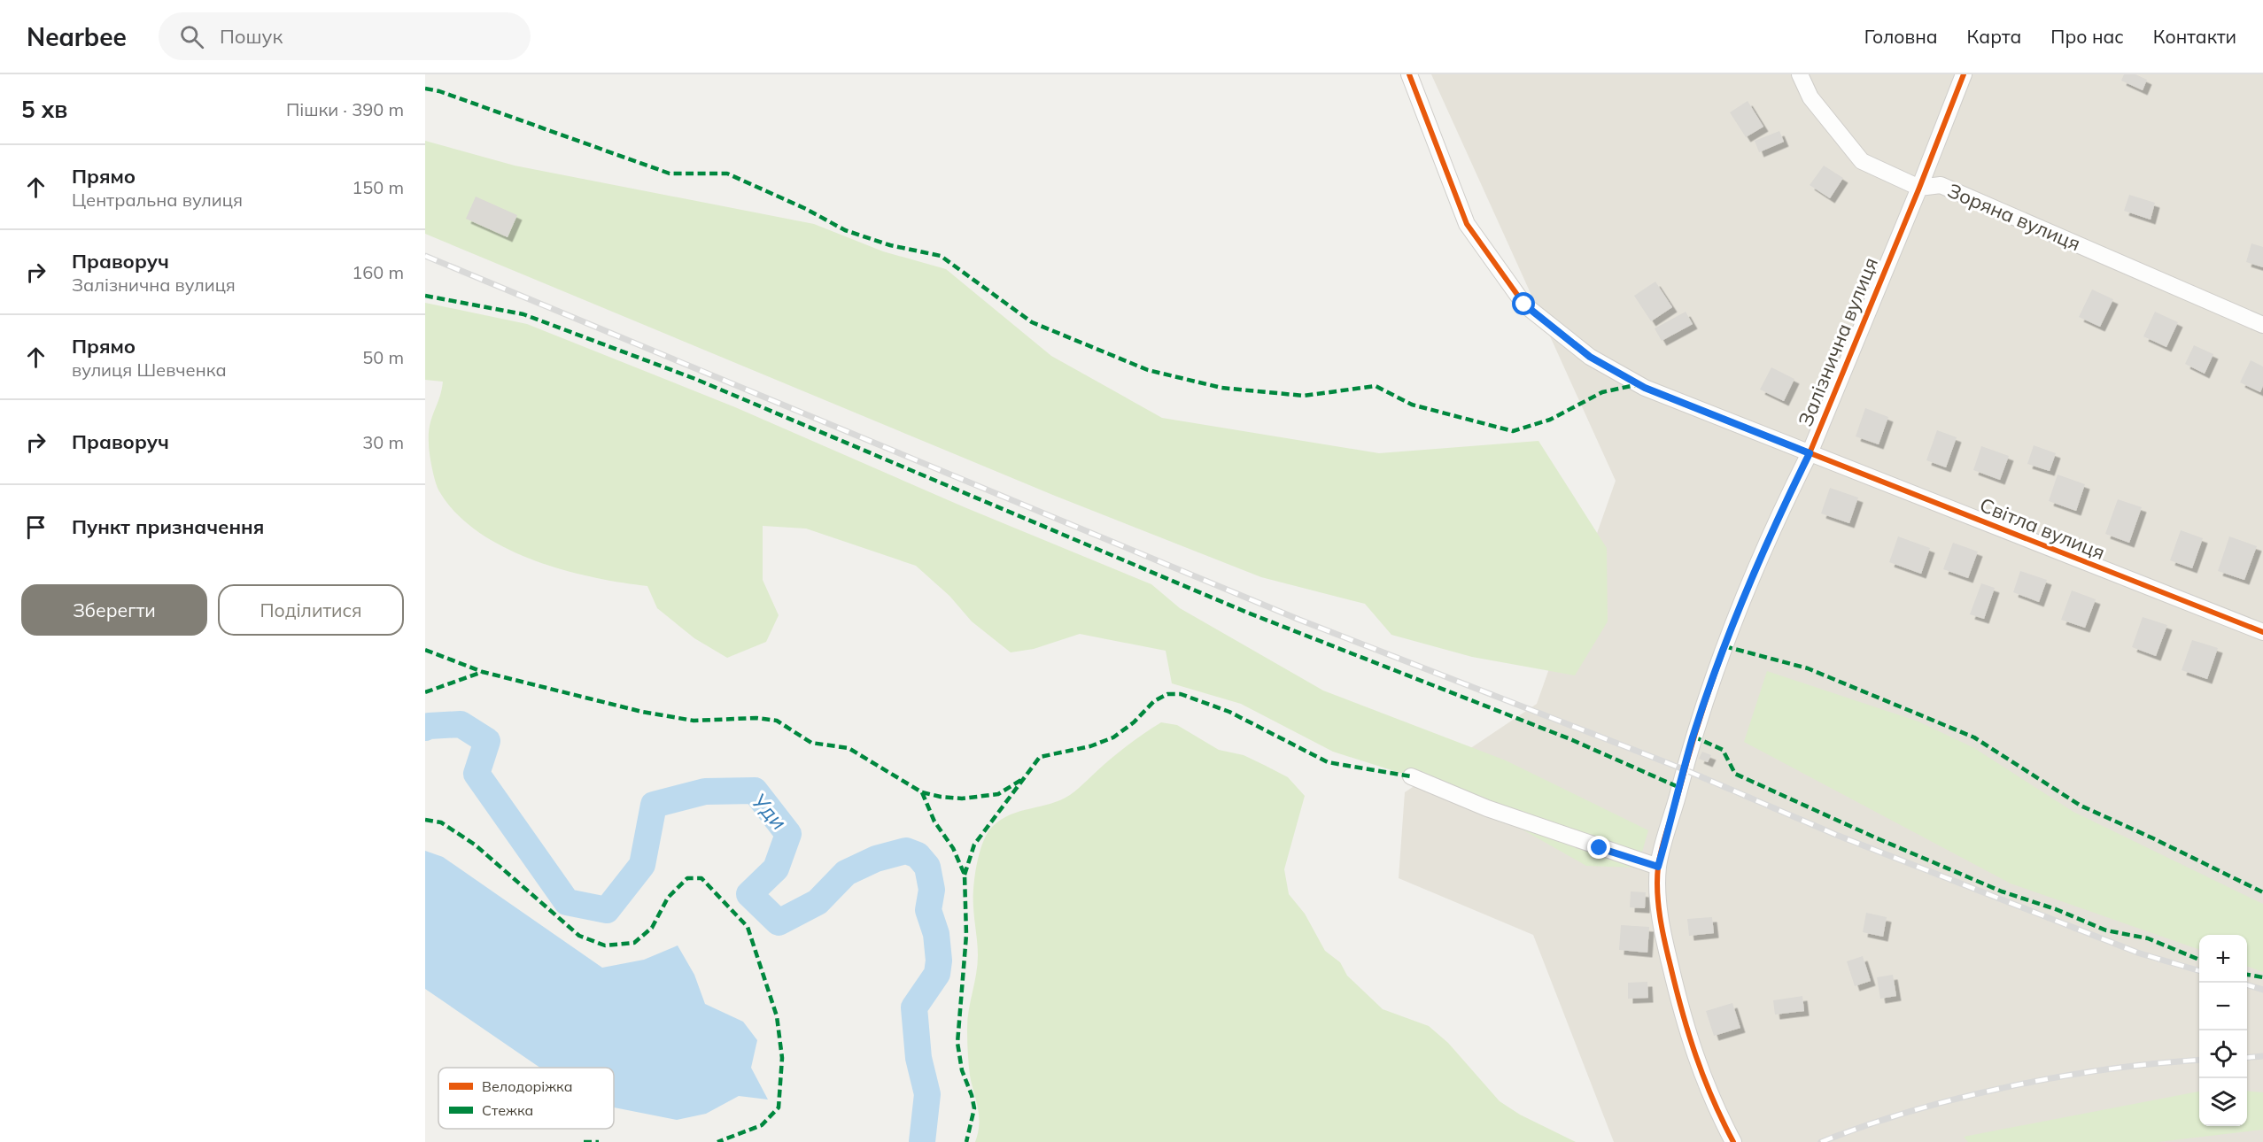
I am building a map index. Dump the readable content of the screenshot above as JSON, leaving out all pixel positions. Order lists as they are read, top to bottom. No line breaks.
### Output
{"streets":{"street":["Зоряна вулиця","Залізнична вулиця","Світла вулиця"]},"crossings":[["Зоряна вулиця","Залізнична вулиця"],["Залізнична вулиця","Світла вулиця"]],"water":["Уди"],"legend":["Велодоріжка","Стежка"],"page":{"header":"Nearbee","search":"Пошук","nav":["Головна","Карта","Про нас","Контакти"],"heading":["5 хв","Пішки · 390 m"],"list":[["Прямо","Центральна вулиця","150 m"],["Праворуч","Залізнична вулиця","160 m"],["Прямо","вулиця Шевченка","50 m"],["Праворуч","30 m"],"Пункт призначення"],"buttons":["Зберегти","Поділитися"],"map_buttons":["+","−"]}}
